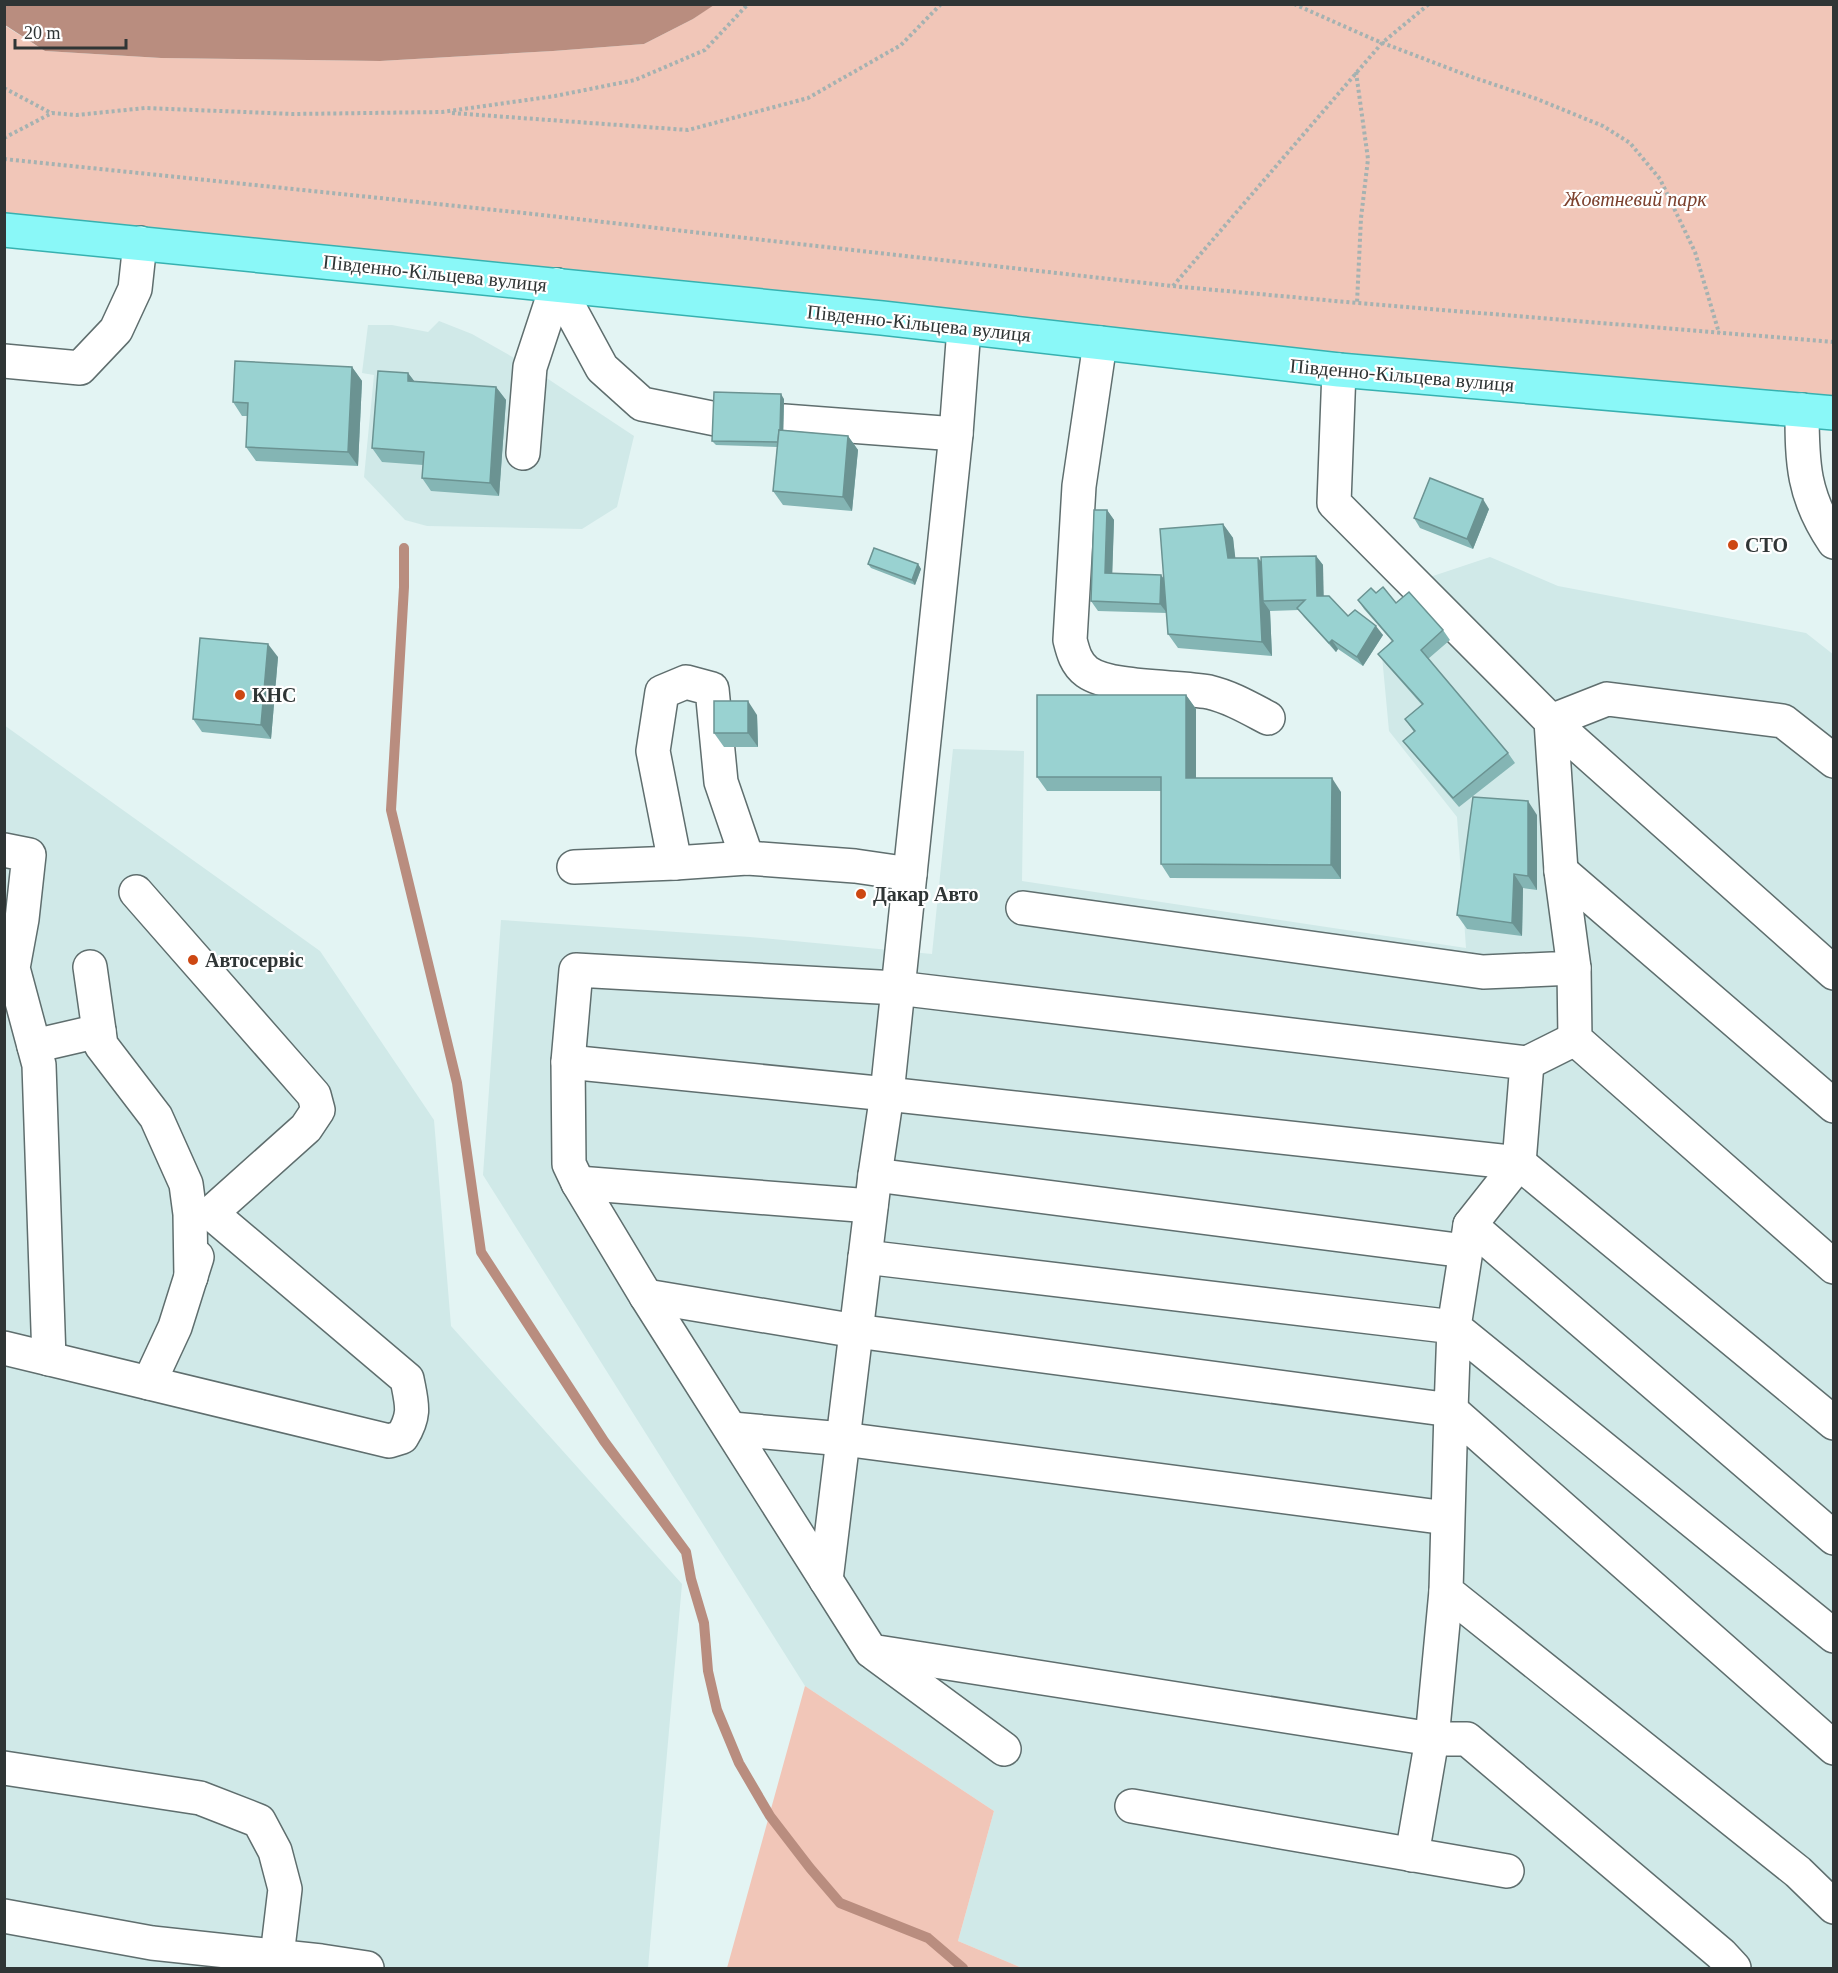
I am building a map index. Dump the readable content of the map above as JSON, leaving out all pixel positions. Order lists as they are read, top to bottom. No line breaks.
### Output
{"streets":{"main road":["Південно-Кільцева вулиця"]},"parks":["Жовтневий парк"],"places":["СТО","КНС","Дакар Авто","Автосервіс"],"scale_bar":"20 m"}
